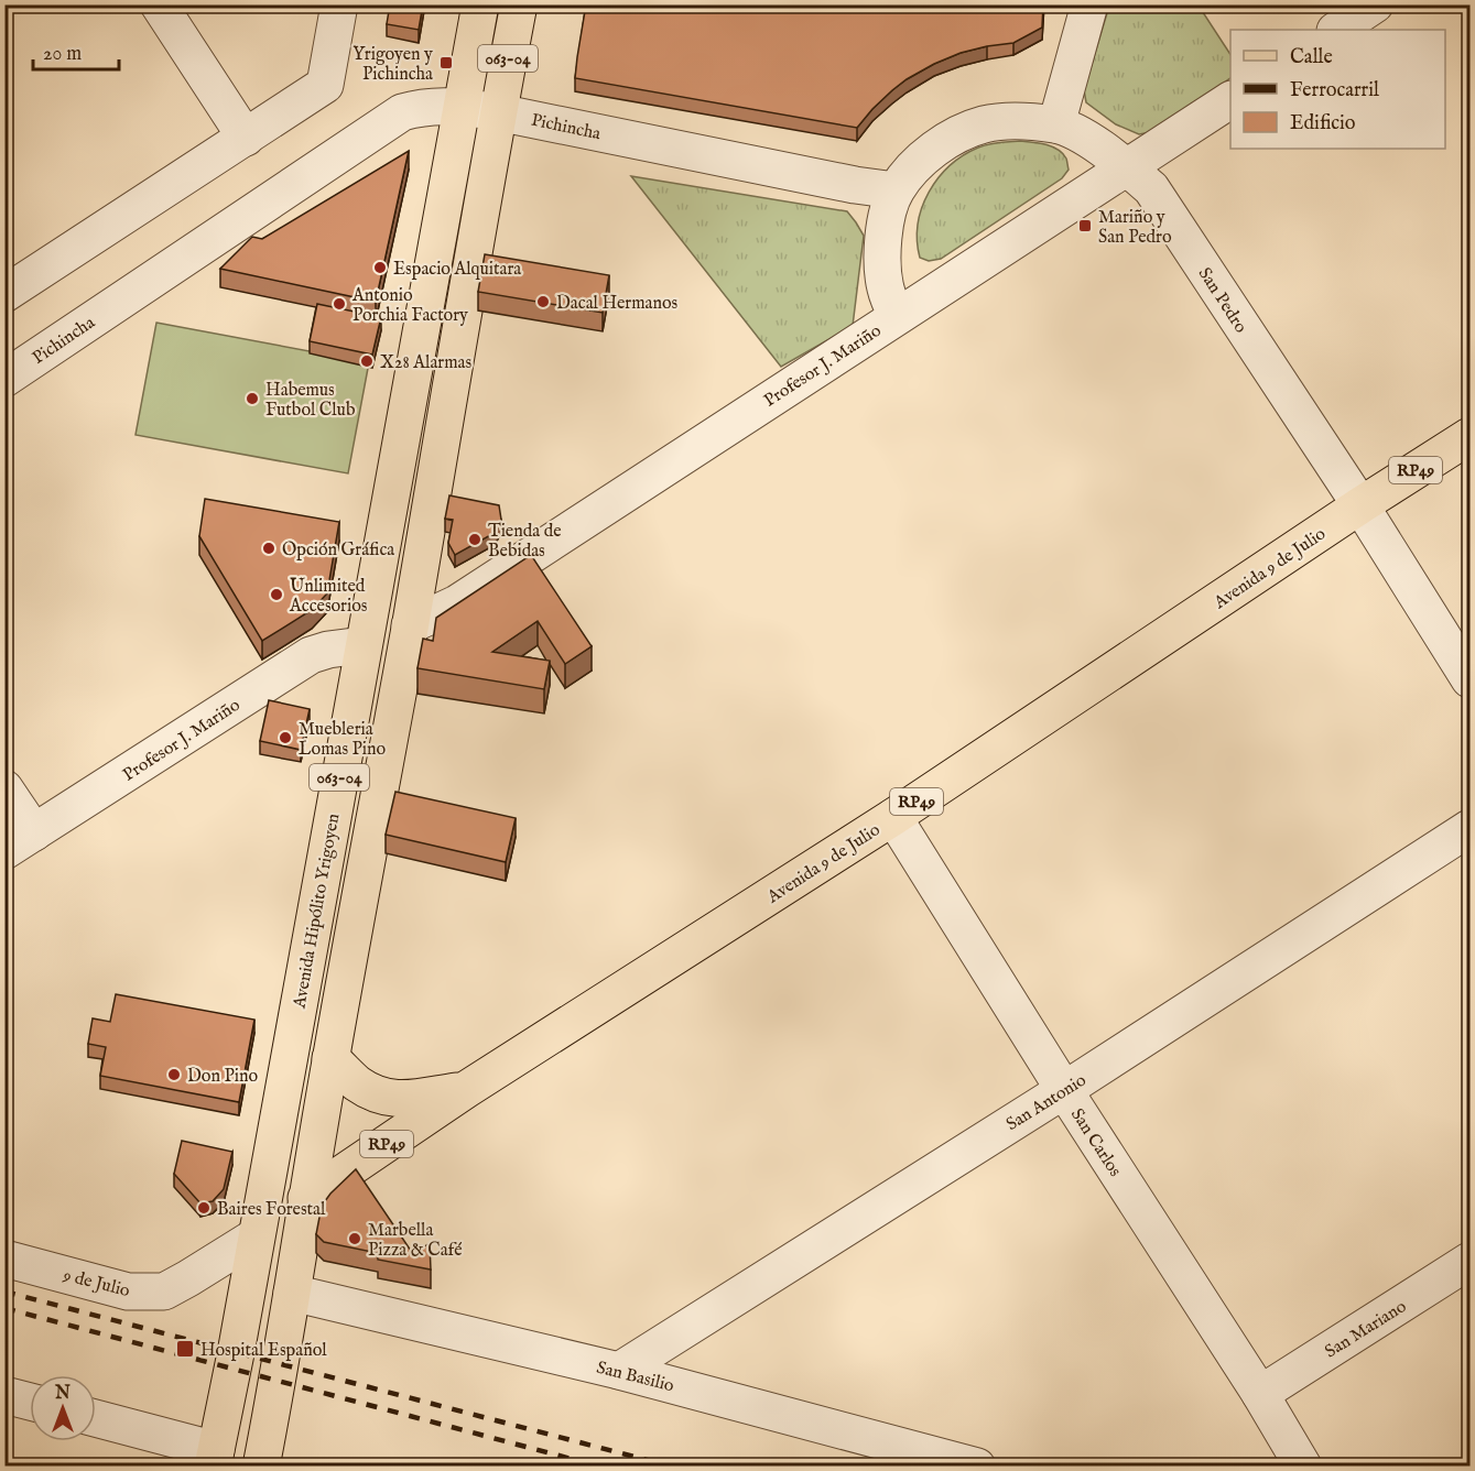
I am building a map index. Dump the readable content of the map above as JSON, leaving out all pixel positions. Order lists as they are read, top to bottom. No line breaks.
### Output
{"streets":{"main road":["063-04","RP49","Avenida 9 de Julio","Avenida Hipólito Yrigoyen"],"street":["Pichincha","San Pedro","Profesor J. Mariño","San Antonio","San Carlos","9 de Julio","San Mariano","San Basilio"]},"crossings":[["063-04","Pichincha"],["063-04","Profesor J. Mariño"],["063-04","RP49"],["063-04","Avenida 9 de Julio"],["063-04","San Basilio"],["Pichincha","Avenida Hipólito Yrigoyen"],["San Pedro","Profesor J. Mariño"],["San Pedro","Avenida 9 de Julio"],["Profesor J. Mariño","Avenida Hipólito Yrigoyen"],["RP49","Avenida 9 de Julio"],["Avenida 9 de Julio","San Carlos"],["Avenida Hipólito Yrigoyen","9 de Julio"],["San Antonio","San Carlos"],["San Antonio","San Basilio"],["San Carlos","San Mariano"]],"places":{"transit":["Yrigoyen y Pichincha","Mariño y San Pedro","Hospital Español"],"other":["Espacio Alquitara","Dacal Hermanos","Antonio Porchia Factory","X28 Alarmas","Habemus Futbol Club","Tienda de Bebidas","Opción Gráfica","Unlimited Accesorios","Muebleria Lomas Pino","Don Pino","Baires Forestal","Marbella Pizza & Café"]},"legend":["Calle","Ferrocarril","Edificio"],"scale_bar":"20 m","north":"top"}
